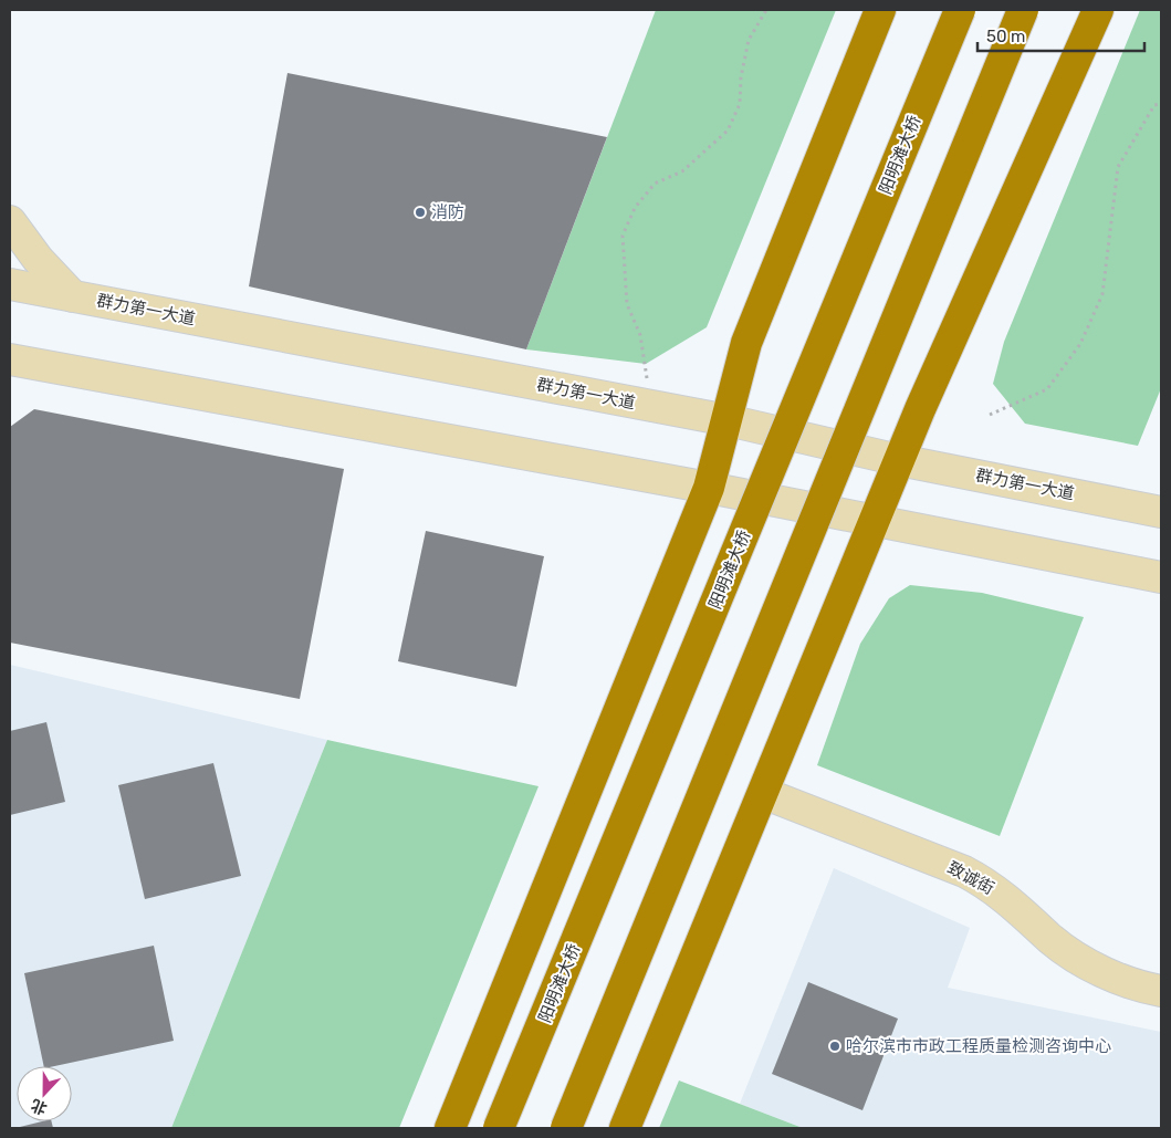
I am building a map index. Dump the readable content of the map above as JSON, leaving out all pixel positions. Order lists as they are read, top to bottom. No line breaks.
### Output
{"streets":{"highway":["阳明滩大桥"],"main road":["群力第一大道","致诚街"]},"places":["消防","哈尔滨市市政工程质量检测咨询中心"],"scale_bar":"50 m","north":"bottom"}
